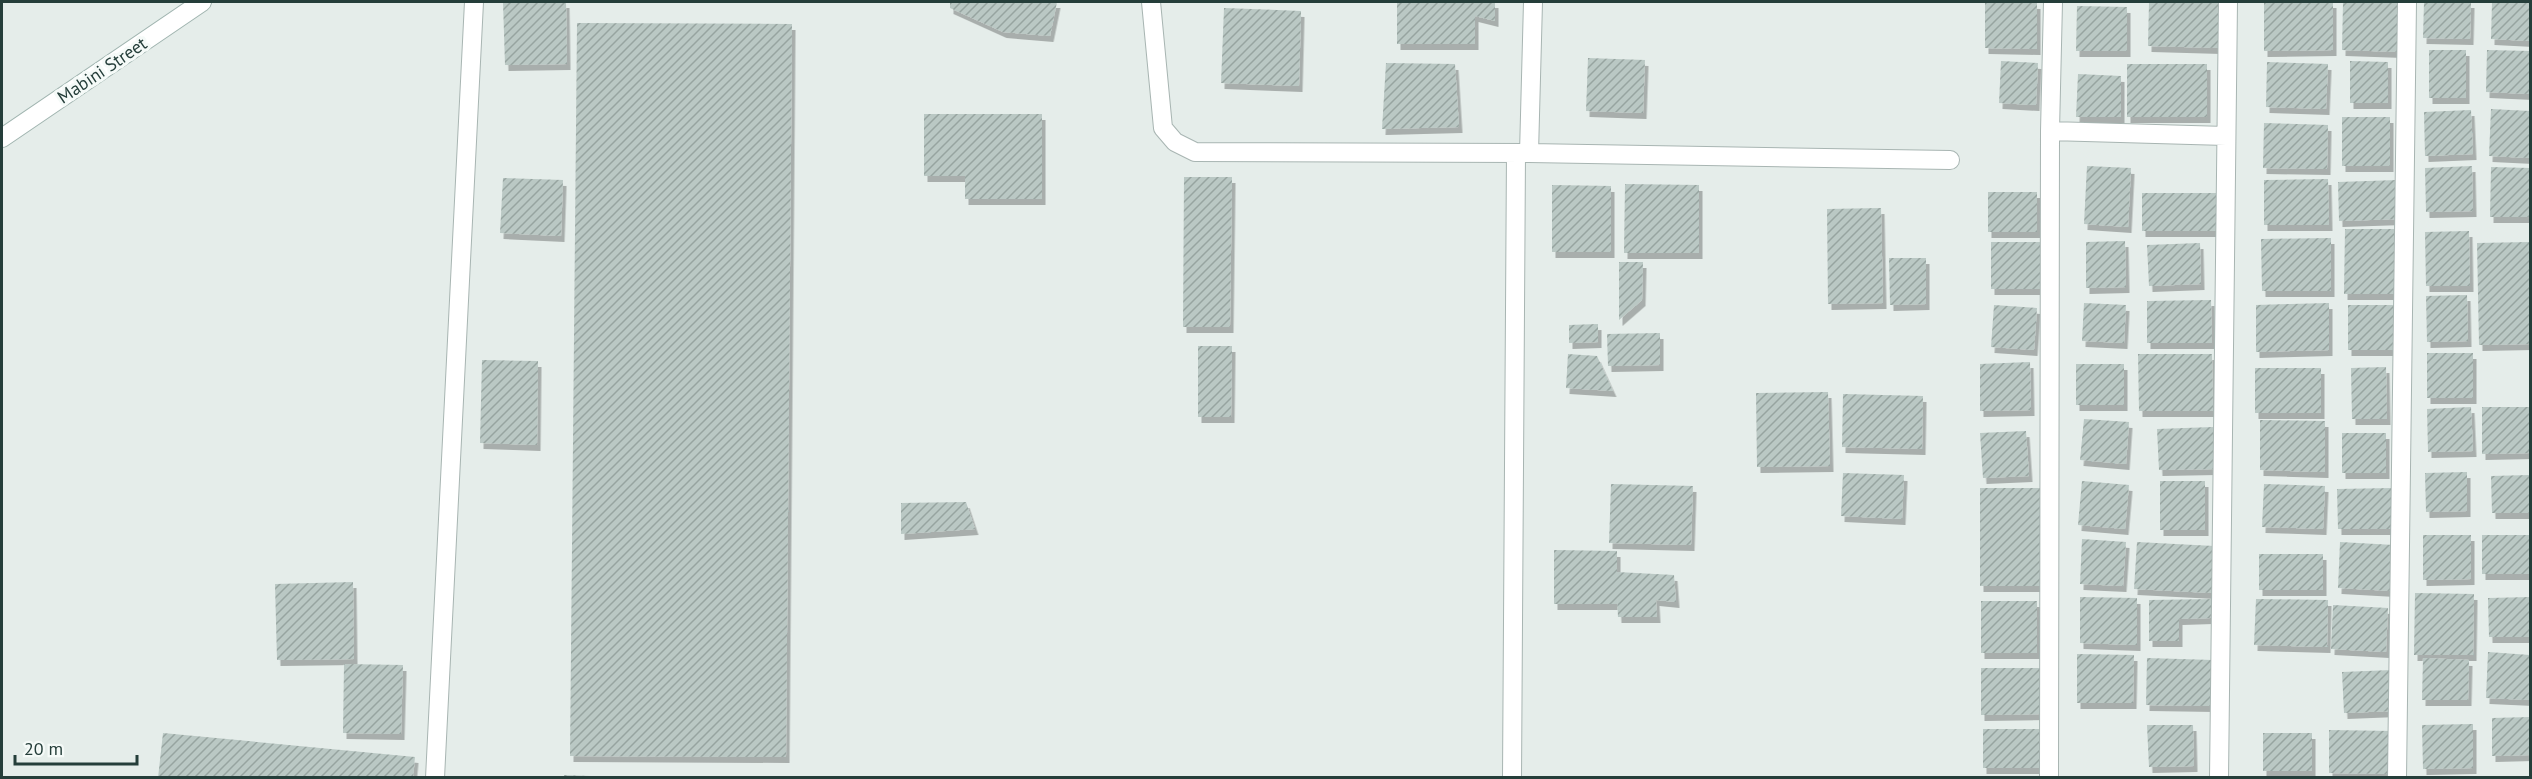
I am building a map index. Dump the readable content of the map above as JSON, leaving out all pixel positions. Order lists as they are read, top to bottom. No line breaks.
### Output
{"streets":{"street":["Mabini Street"]},"scale_bar":"20 m"}
